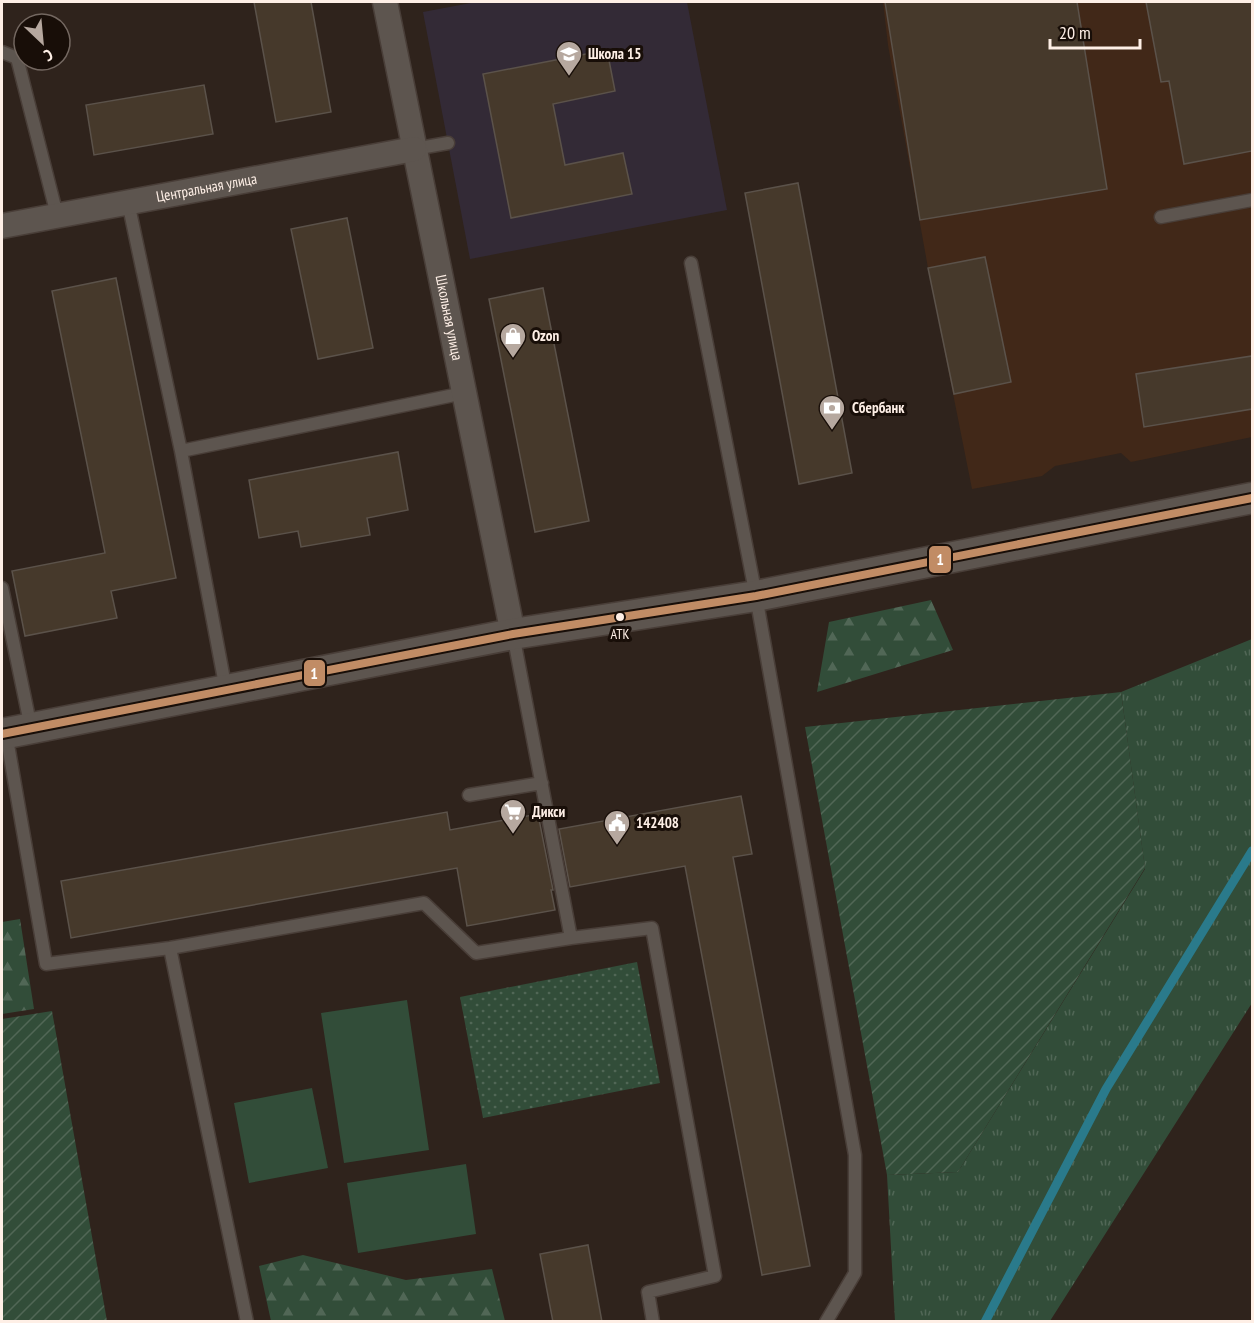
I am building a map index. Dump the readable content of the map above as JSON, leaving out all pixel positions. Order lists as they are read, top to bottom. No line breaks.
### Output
{"streets":{"street":["Центральная улица","Школьная улица"]},"crossings":[["Центральная улица","Школьная улица"]],"places":{"school or university":["Школа 15"],"shop":["Ozon"],"bank":["Сбербанк"],"other":["АТК"],"supermarket":["Дикси"],"public building":["142408"]},"lines":["transit line 1"],"scale_bar":"20 m","north":"bottom right"}
